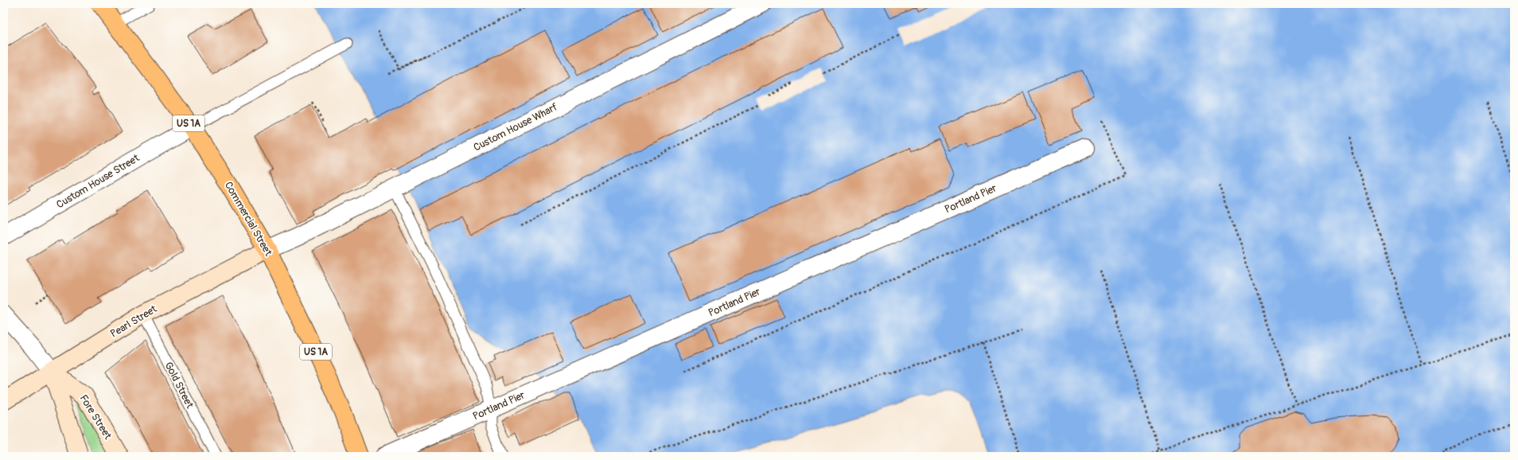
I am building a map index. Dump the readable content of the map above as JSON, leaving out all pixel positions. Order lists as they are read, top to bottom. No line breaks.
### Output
{"streets":{"main road":["US 1A","Commercial Street"],"street":["Custom House Wharf","Custom House Street","Portland Pier","Pearl Street","Fore Street"],"lane":["Gold Street"]},"crossings":[["Custom House Wharf","Commercial Street"],["Custom House Wharf","Pearl Street"],["Custom House Street","Commercial Street"],["Commercial Street","Pearl Street"],["Pearl Street","Gold Street"],["Pearl Street","Fore Street"]]}
